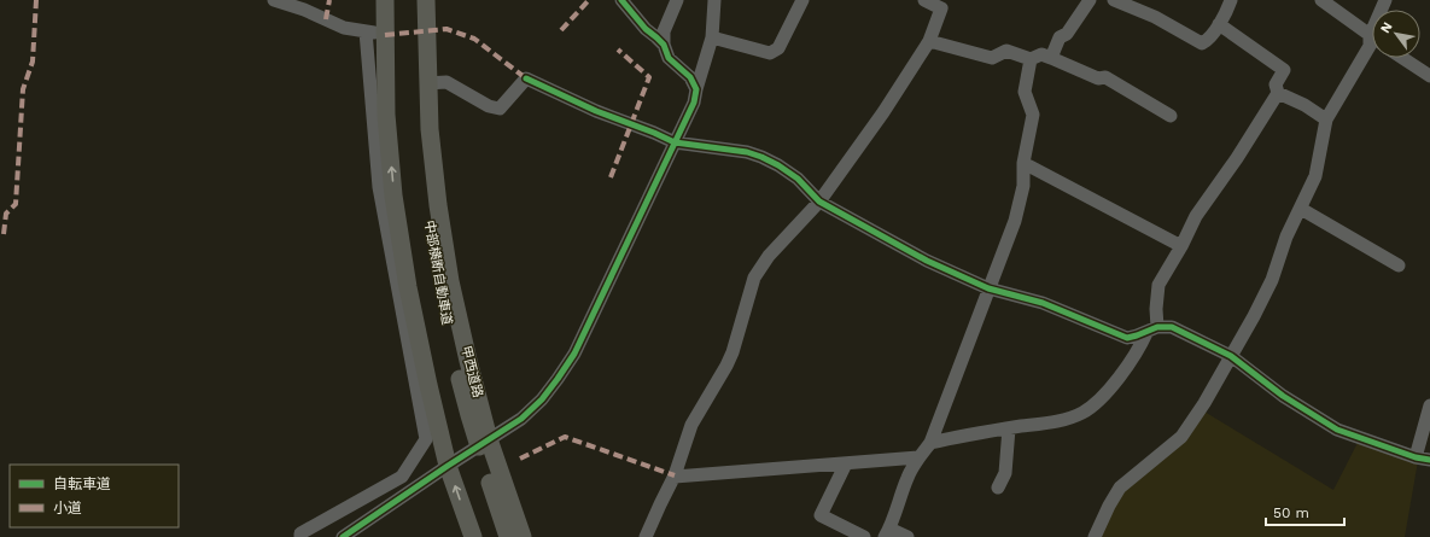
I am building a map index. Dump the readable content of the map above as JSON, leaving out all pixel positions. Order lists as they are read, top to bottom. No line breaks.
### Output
{"streets":{"highway":["中部横断自動車道","甲西道路"]},"legend":["自転車道","小道"],"scale_bar":"50 m","north":"top left"}
